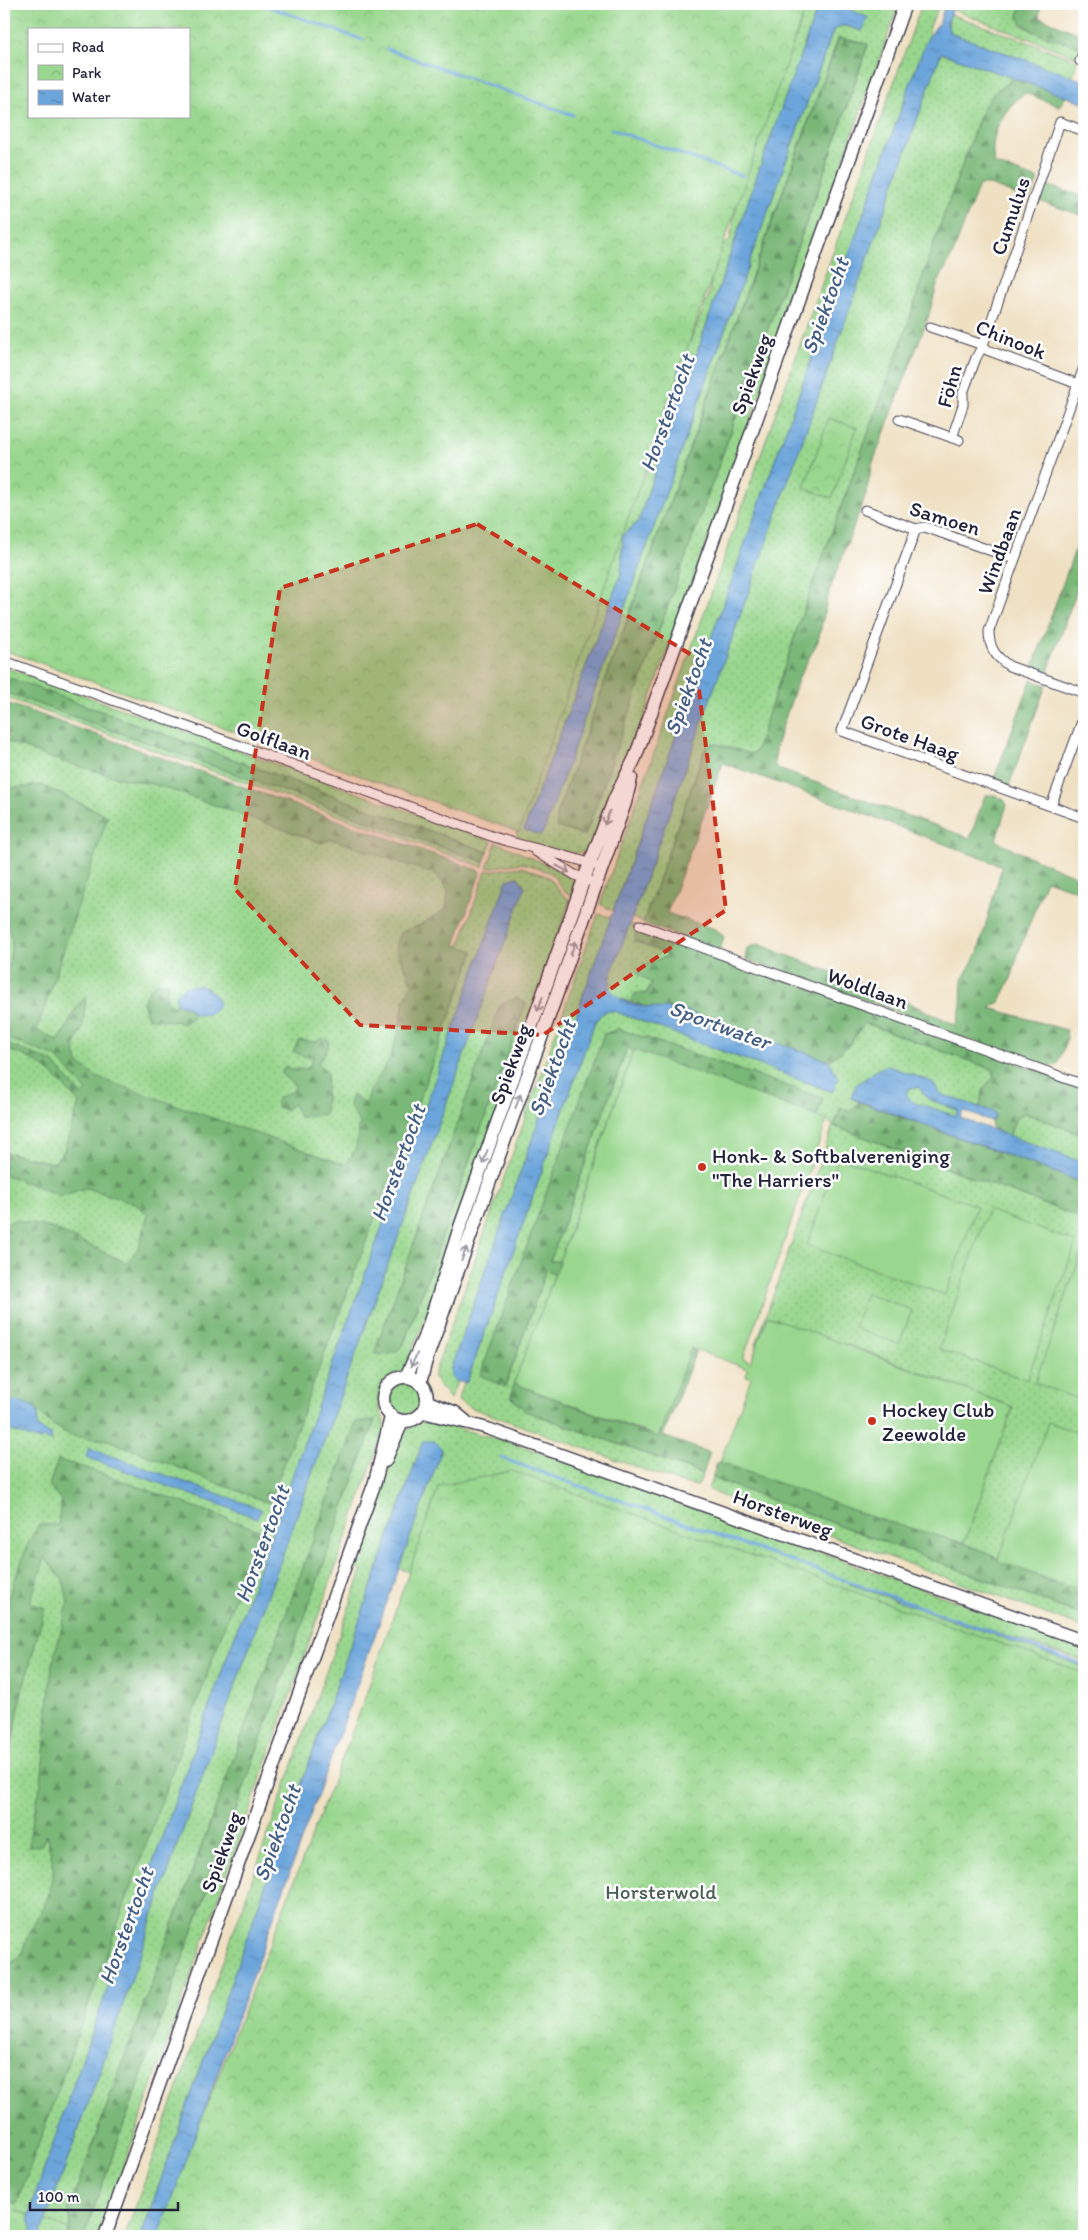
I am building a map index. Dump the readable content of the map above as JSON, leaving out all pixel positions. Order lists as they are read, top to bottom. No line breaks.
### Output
{"streets":{"main road":["Spiekweg"],"street":["Cumulus","Chinook","Föhn","Samoen","Windbaan","Grote Haag","Golflaan","Woldlaan","Horsterweg"]},"crossings":[["Cumulus","Chinook"],["Cumulus","Föhn"],["Chinook","Föhn"],["Chinook","Windbaan"],["Spiekweg","Golflaan"],["Spiekweg","Horsterweg"],["Samoen","Windbaan"],["Samoen","Grote Haag"]],"water":["Spiektocht","Horstertocht","Sportwater"],"parks":["Horsterwold"],"places":["Honk- & Softbalvereniging \"The Harriers\"","Hockey Club Zeewolde"],"legend":["Road","Park","Water"],"scale_bar":"100 m"}
